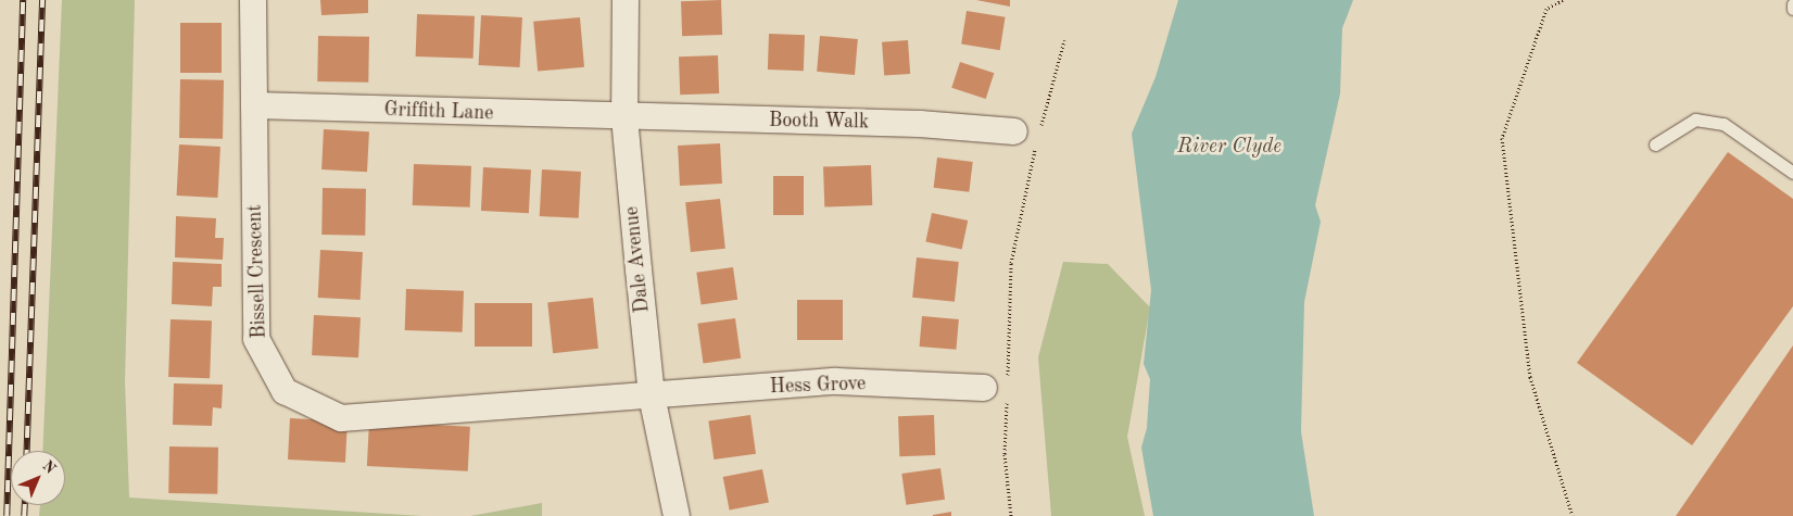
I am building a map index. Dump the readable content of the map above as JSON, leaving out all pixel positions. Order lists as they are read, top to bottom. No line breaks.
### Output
{"streets":{"street":["Griffith Lane","Booth Walk","Dale Avenue","Bissell Crescent","Hess Grove"]},"crossings":[["Griffith Lane","Booth Walk"],["Griffith Lane","Dale Avenue"],["Griffith Lane","Bissell Crescent"],["Booth Walk","Dale Avenue"],["Dale Avenue","Bissell Crescent"],["Dale Avenue","Hess Grove"],["Bissell Crescent","Hess Grove"]],"water":["River Clyde"],"north":"top right"}
